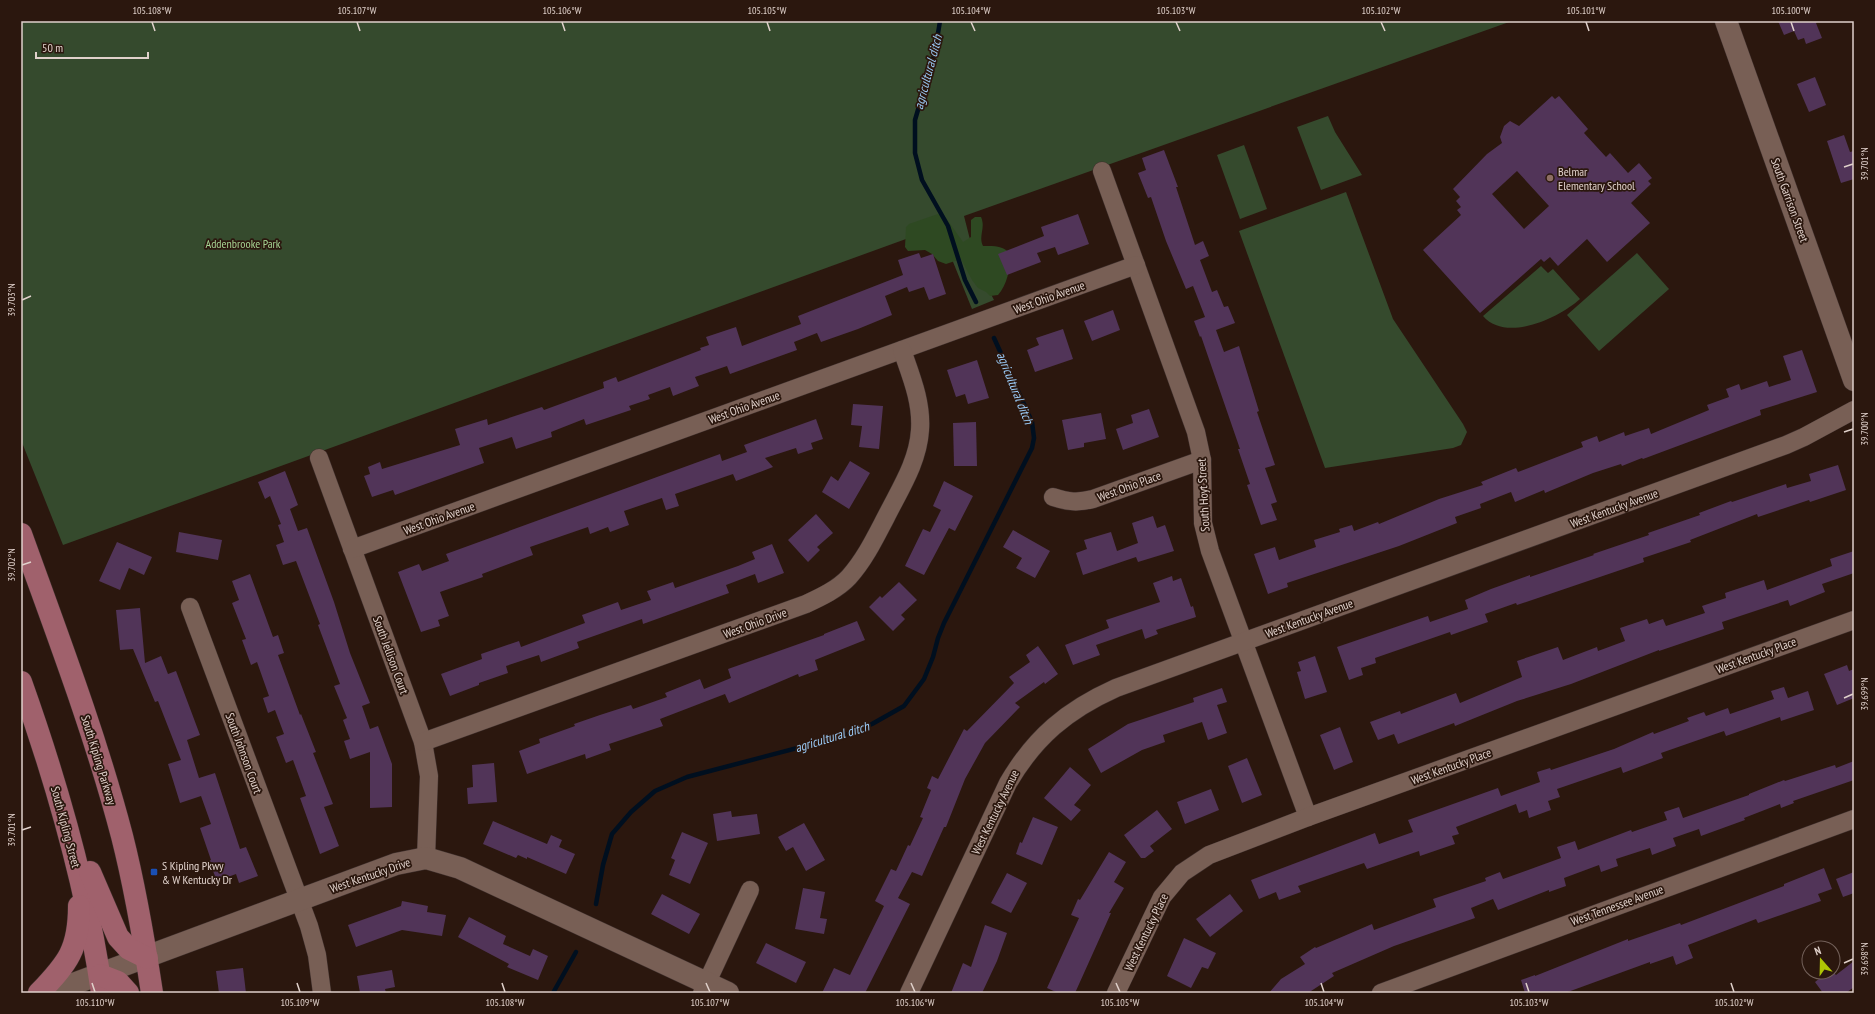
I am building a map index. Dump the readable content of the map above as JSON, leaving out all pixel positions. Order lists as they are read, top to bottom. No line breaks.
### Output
{"streets":{"main road":["South Kipling Parkway","South Kipling Street"],"street":["South Garrison Street","West Ohio Avenue","West Ohio Place","South Hoyt Street","West Kentucky Avenue","West Ohio Drive","South Jellison Court","West Kentucky Place","South Johnson Court","West Kentucky Drive","West Tennessee Avenue"]},"crossings":[["West Ohio Avenue","South Hoyt Street"],["West Ohio Avenue","West Ohio Drive"],["West Ohio Avenue","South Jellison Court"],["West Ohio Place","South Hoyt Street"],["South Hoyt Street","West Kentucky Avenue"],["South Hoyt Street","West Kentucky Place"],["West Ohio Drive","South Jellison Court"],["South Jellison Court","West Kentucky Drive"],["South Johnson Court","West Kentucky Drive"],["South Kipling Parkway","West Kentucky Drive"],["South Kipling Street","West Kentucky Drive"]],"water":["agricultural ditch"],"parks":["Addenbrooke Park"],"places":{"other":["Belmar Elementary School"],"transit":["S Kipling Pkwy & W Kentucky Dr"]},"scale_bar":"50 m","north":"top","coordinates":["105.108°W","105.107°W","105.106°W","105.105°W","105.104°W","105.103°W","105.102°W","105.101°W","105.100°W","39.701°N","39.703°N","39.700°N","39.702°N","39.699°N","39.698°N","105.110°W","105.109°W"]}
